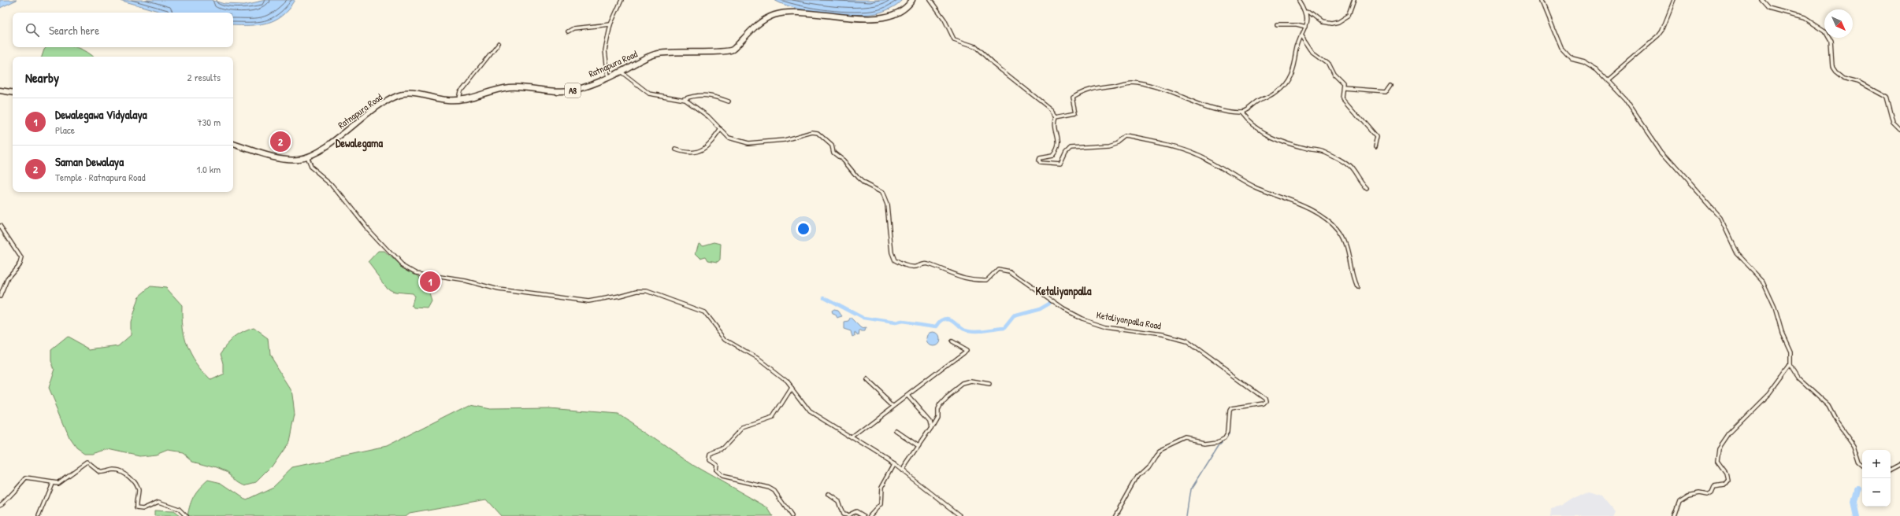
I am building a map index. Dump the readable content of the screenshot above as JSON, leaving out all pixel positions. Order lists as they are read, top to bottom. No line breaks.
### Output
{"streets":{"highway":["Ratnapura Road","A8"],"street":["Ketaliyanpalla Road"]},"crossings":[["Ratnapura Road","Ketaliyanpalla Road"]],"districts":["Dewalegama","Ketaliyanpalla"],"north":"bottom right","page":{"search":"Search here","heading":["Nearby","2 results"],"list":[{"mark":"1","name":"Dewalegawa Vidyalaya","note":"Place","value":"730 m"},{"mark":"2","name":"Saman Dewalaya","note":"Temple · Ratnapura Road","value":"1.0 km"}],"pins":["2","1"],"map_buttons":["+","−"]}}
